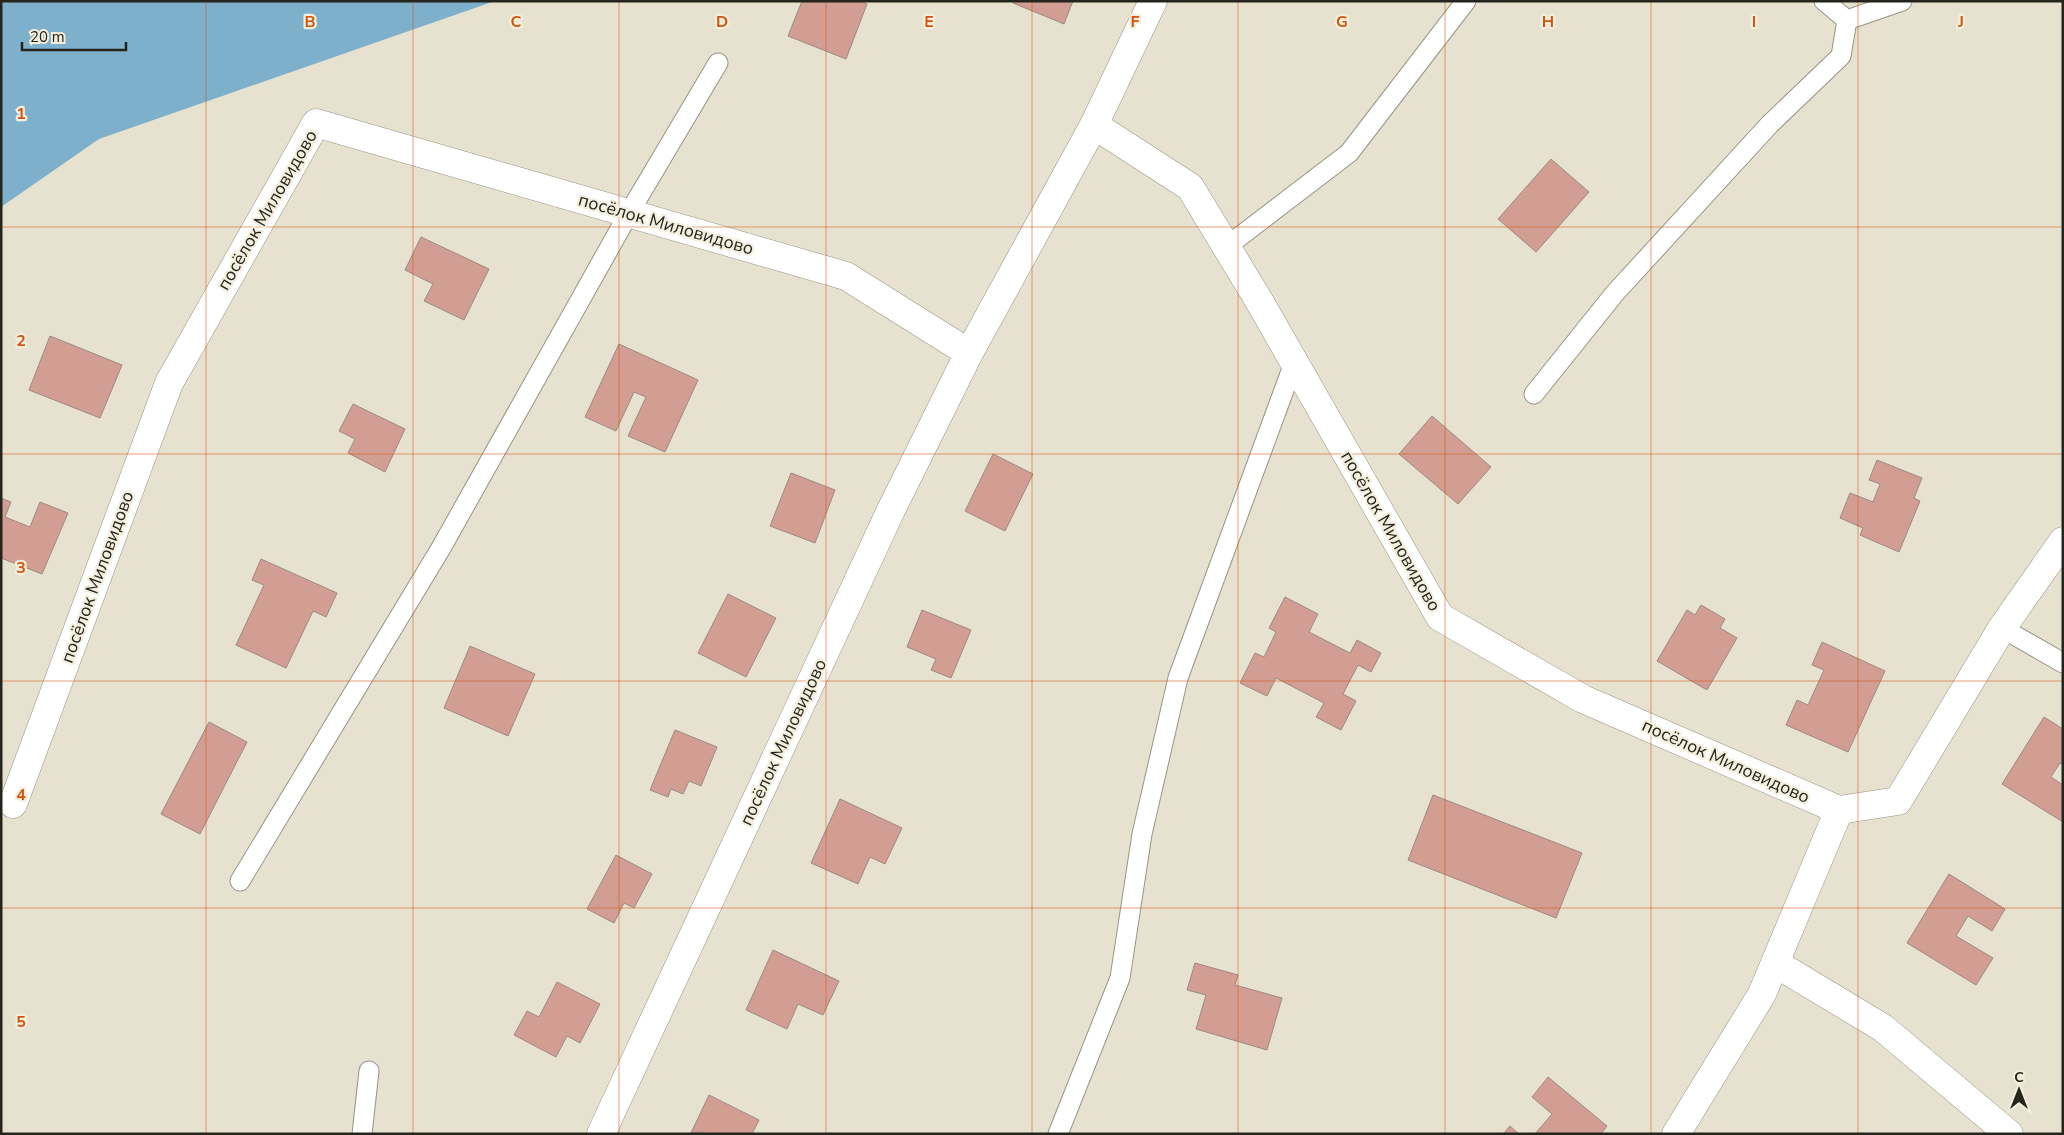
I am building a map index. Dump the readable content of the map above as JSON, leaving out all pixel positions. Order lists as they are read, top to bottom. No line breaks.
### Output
{"streets":{"street":["посёлок Миловидово"]},"scale_bar":"20 m","north":"top","grid":{"columns":["B","C","D","E","F","G","H","I","J"],"rows":["1","2","3","4","5"]}}
